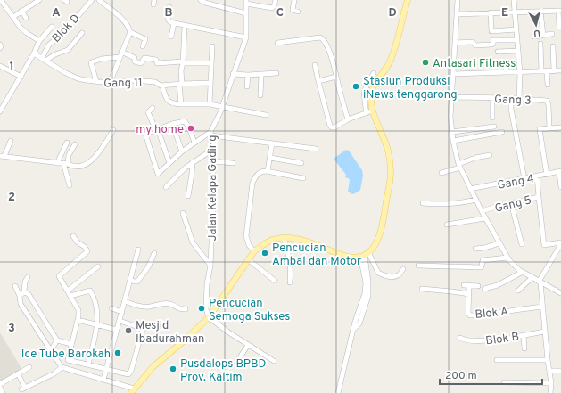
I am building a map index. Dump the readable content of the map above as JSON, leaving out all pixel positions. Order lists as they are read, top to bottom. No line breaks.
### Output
{"streets":{"street":["Blok D","Gang 11","Gang 3","Gang 4","Jalan Kelapa Gading","Gang 5","Blok A","Blok B"]},"crossings":[["Blok D","Gang 11"]],"places":["Antasari Fitness","Stasiun Produksi iNews tenggarong","my home","Pencucian Ambal dan Motor","Pencucian Semoga Sukses","Mesjid Ibadurahman","Ice Tube Barokah","Pusdalops BPBD Prov. Kaltim"],"scale_bar":"200 m","north":"bottom","grid":{"columns":["A","B","C","D","E"],"rows":["1","2","3"]}}
